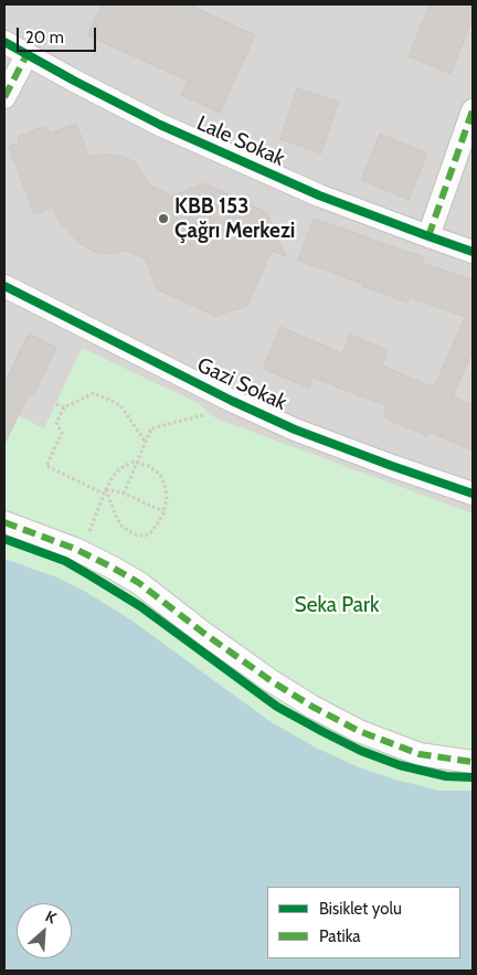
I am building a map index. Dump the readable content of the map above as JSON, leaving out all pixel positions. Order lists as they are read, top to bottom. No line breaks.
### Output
{"streets":{"street":["Lale Sokak","Gazi Sokak"]},"parks":["Seka Park"],"places":["KBB 153 Çağrı Merkezi"],"legend":["Bisiklet yolu","Patika"],"scale_bar":"20 m","north":"top right"}
